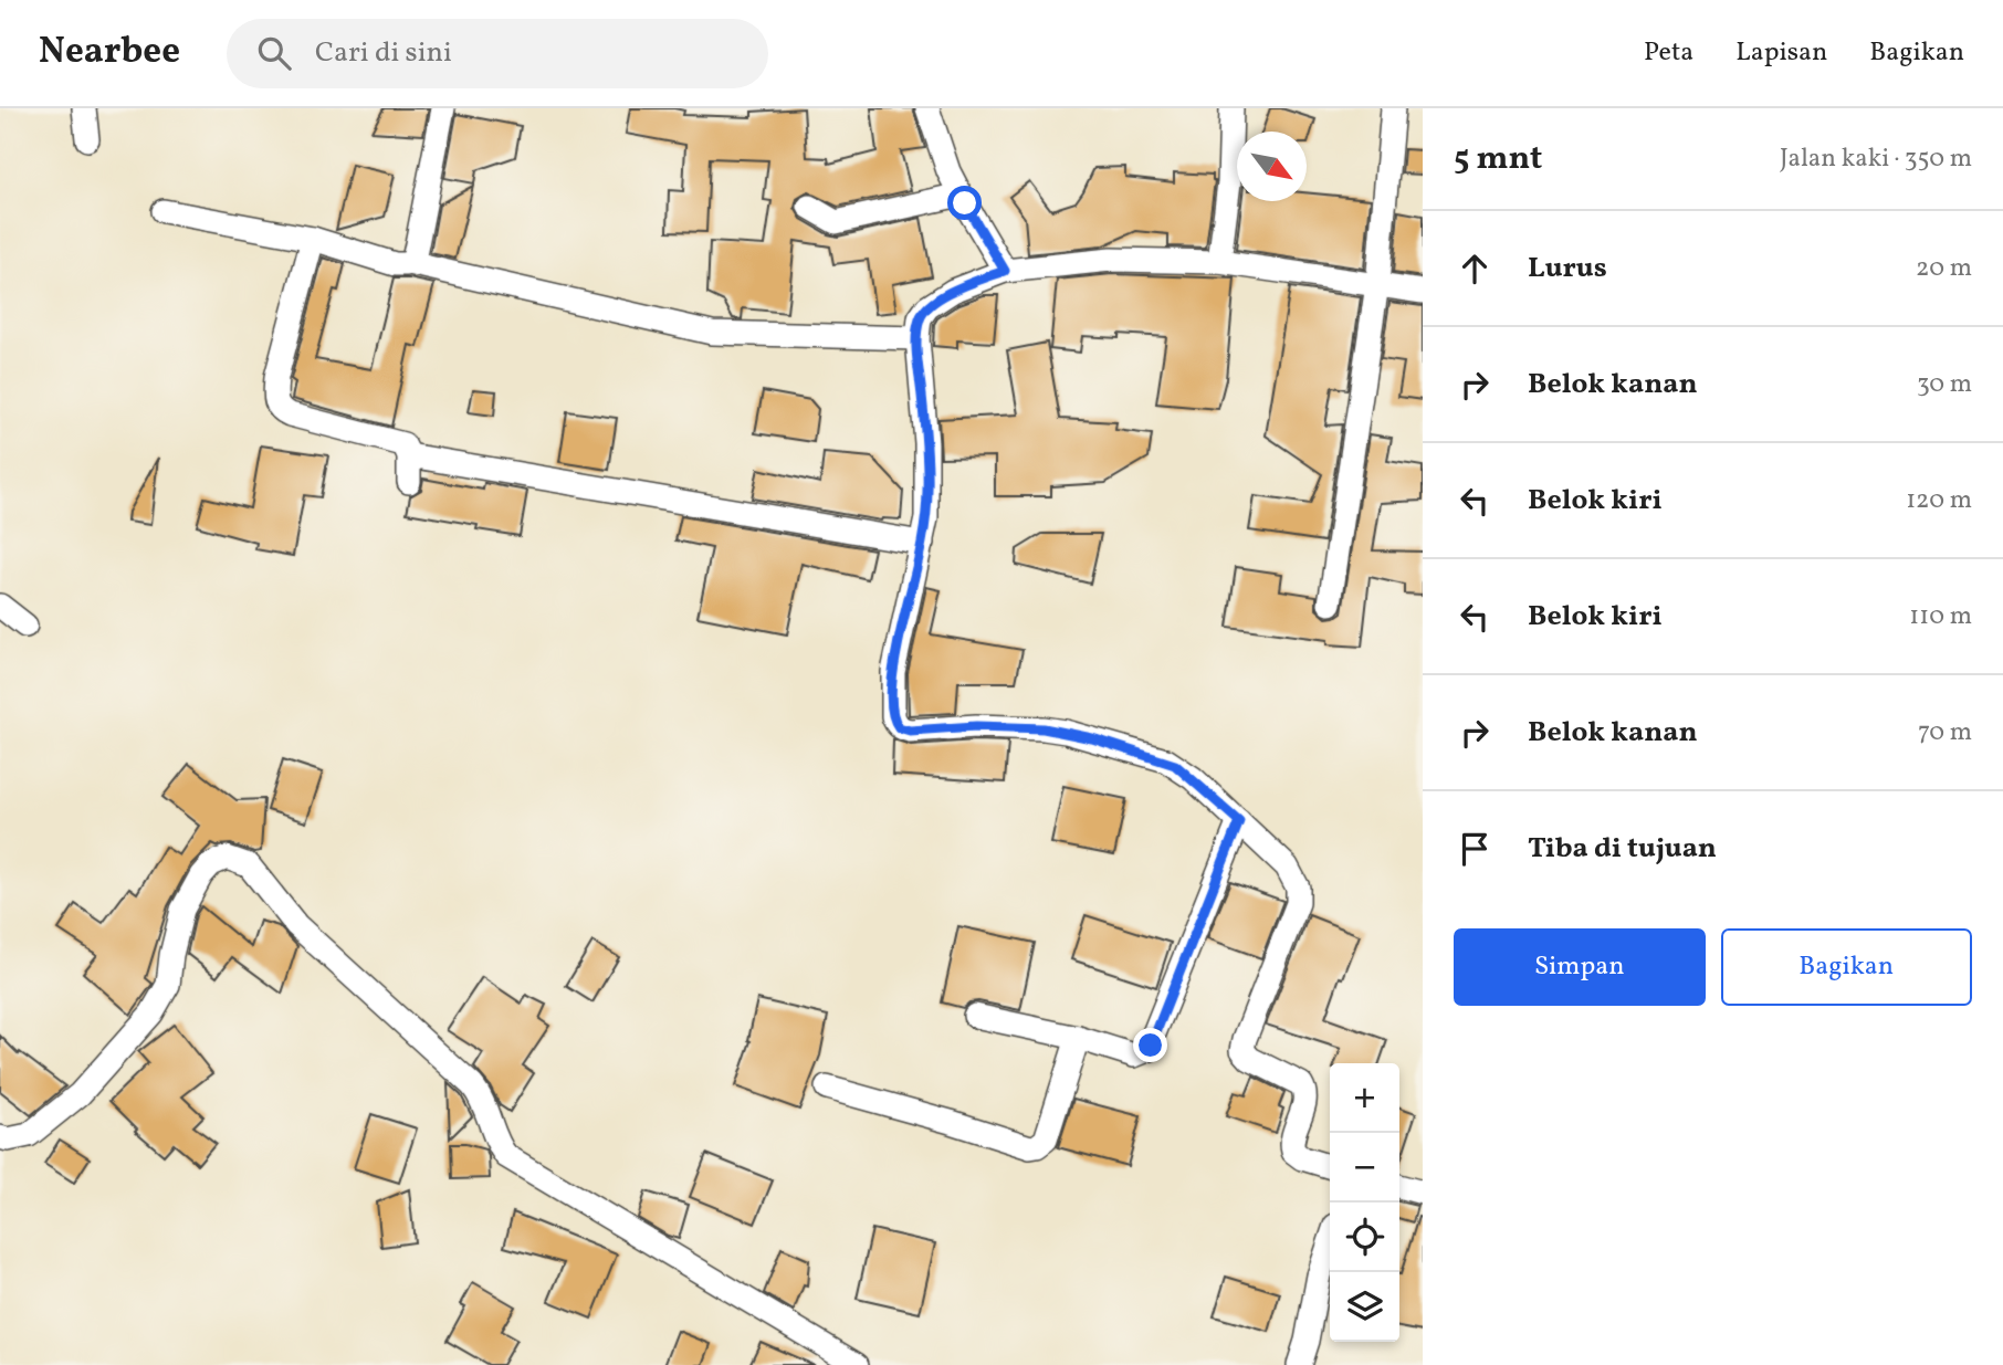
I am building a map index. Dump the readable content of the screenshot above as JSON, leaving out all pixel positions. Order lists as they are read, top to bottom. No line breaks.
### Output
{"north":"bottom right","page":{"header":"Nearbee","search":"Cari di sini","nav":["Peta","Lapisan","Bagikan"],"heading":["5 mnt","Jalan kaki · 350 m"],"list":[["Lurus","20 m"],["Belok kanan","30 m"],["Belok kiri","120 m"],["Belok kiri","110 m"],["Belok kanan","70 m"],"Tiba di tujuan"],"buttons":["Simpan","Bagikan"],"map_buttons":["+","−"]}}
